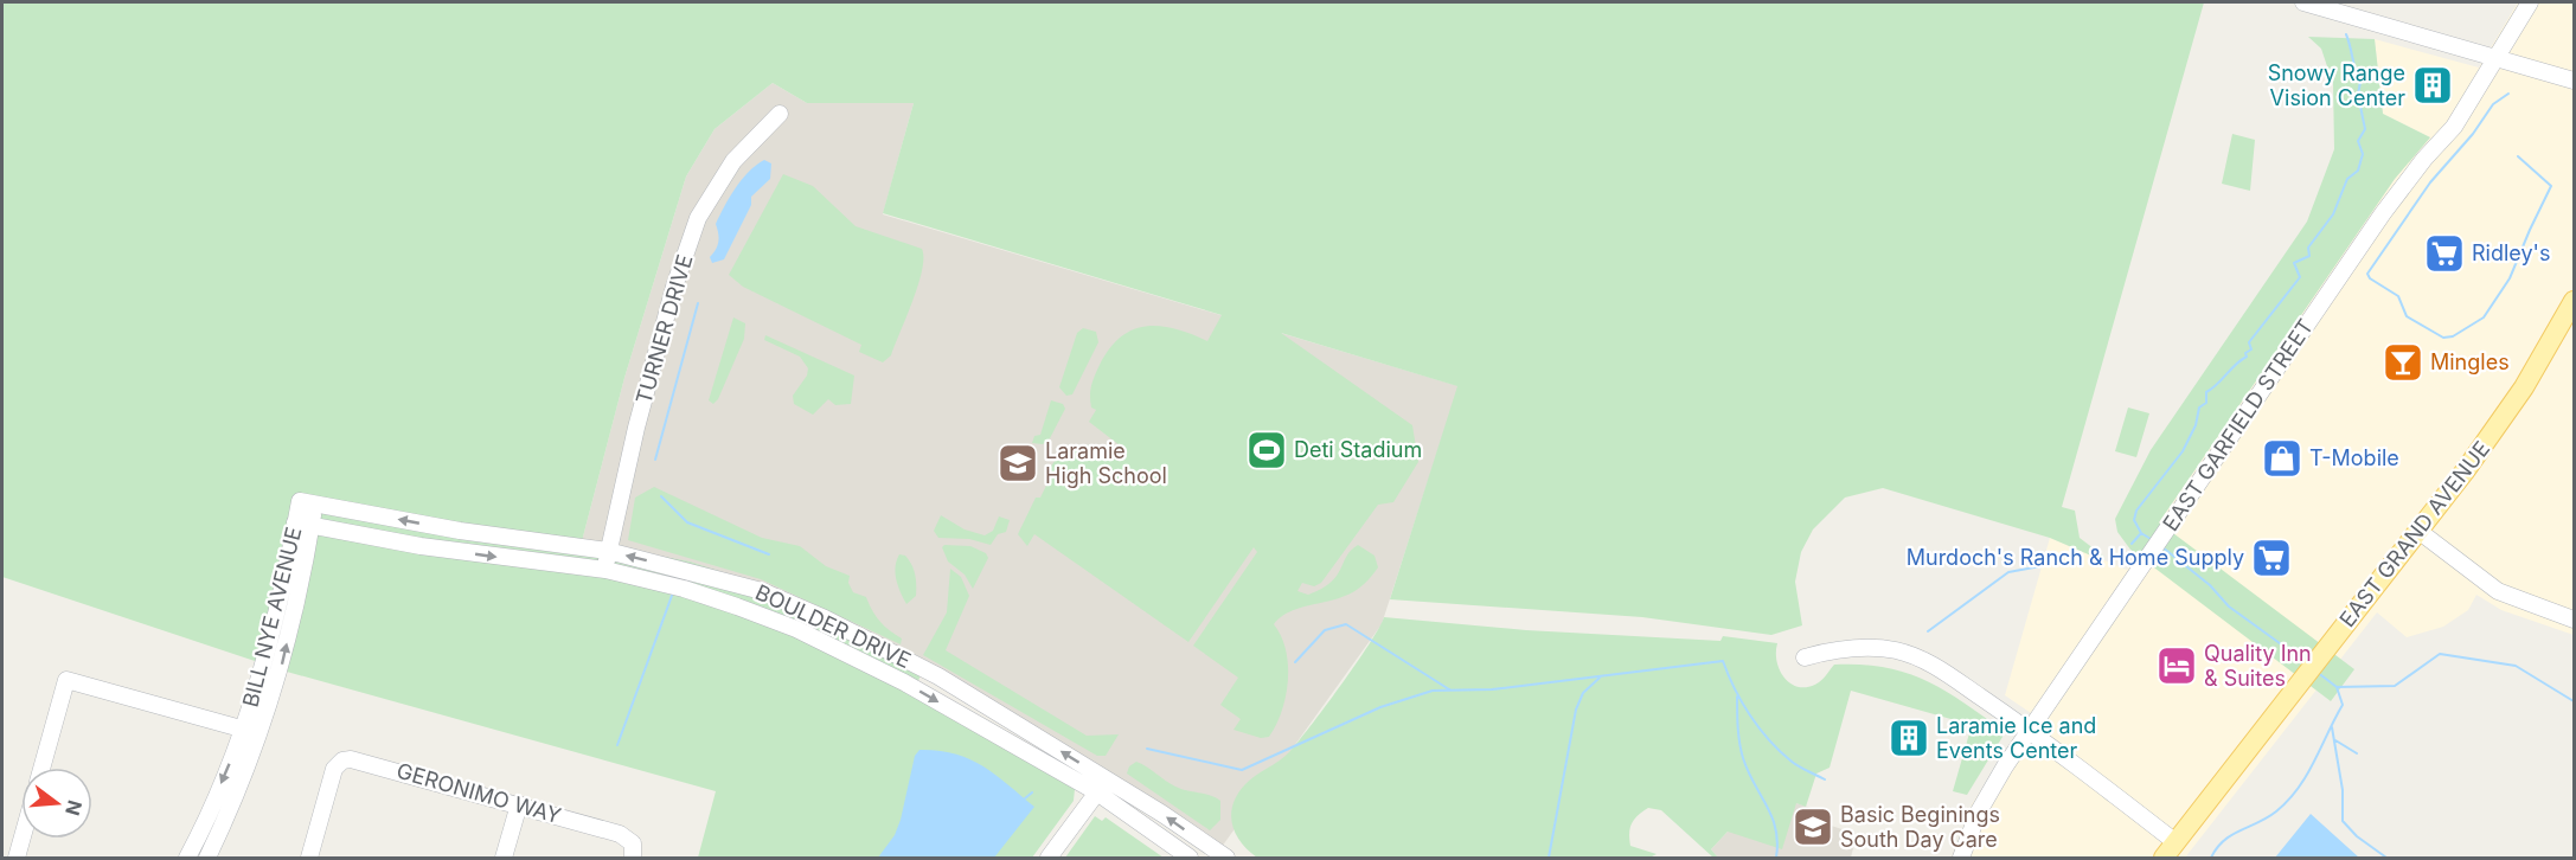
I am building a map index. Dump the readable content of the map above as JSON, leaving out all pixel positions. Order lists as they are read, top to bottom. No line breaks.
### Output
{"streets":{"main road":["EAST GRAND AVENUE"],"street":["TURNER DRIVE","EAST GARFIELD STREET","BILL NYE AVENUE","BOULDER DRIVE","GERONIMO WAY"]},"crossings":[["TURNER DRIVE","BOULDER DRIVE"],["BILL NYE AVENUE","BOULDER DRIVE"]],"places":{"building":["Snowy Range Vision Center","Laramie Ice and Events Center"],"supermarket":["Ridley's","Murdoch's Ranch & Home Supply"],"bar":["Mingles"],"sports":["Deti Stadium"],"shop":["T-Mobile"],"school or university":["Laramie High School","Basic Beginings South Day Care"],"hotel":["Quality Inn & Suites"]},"north":"right"}
